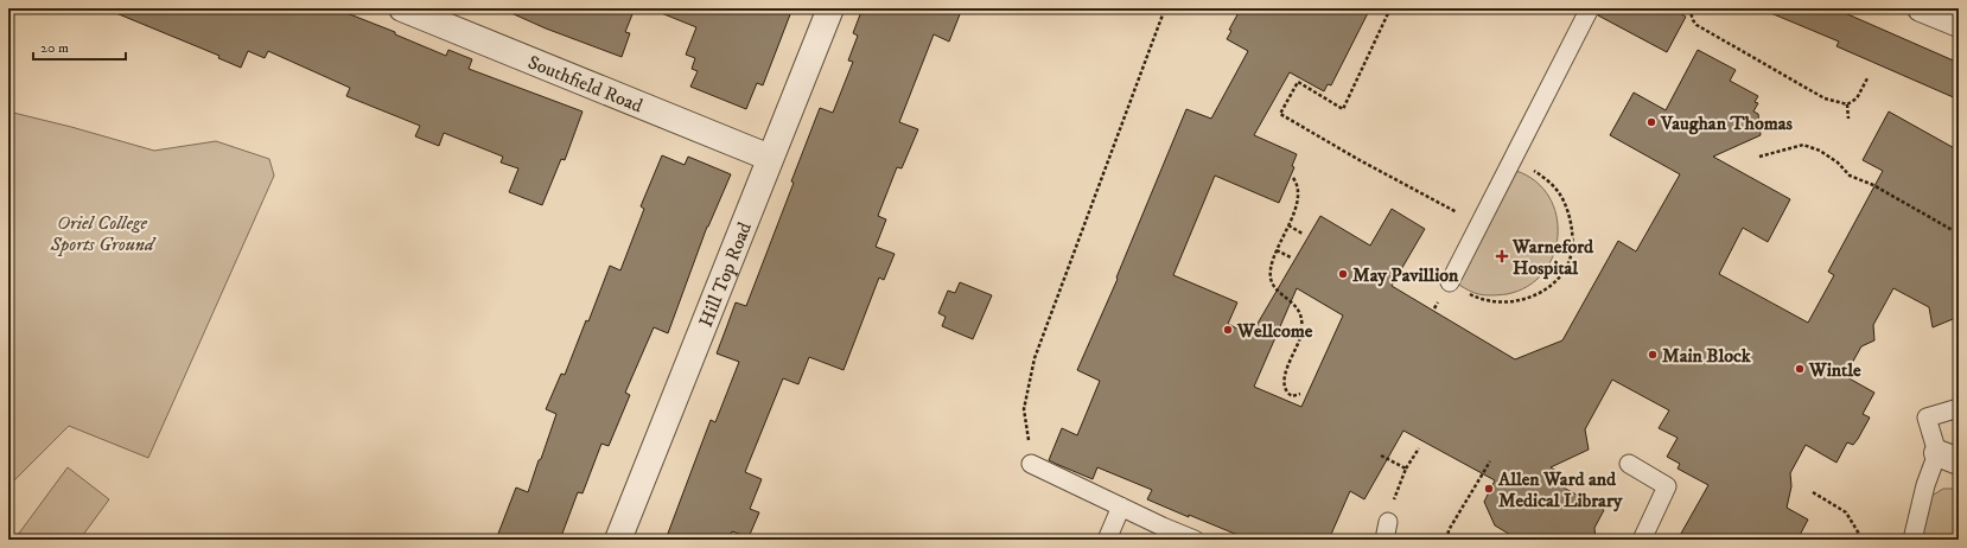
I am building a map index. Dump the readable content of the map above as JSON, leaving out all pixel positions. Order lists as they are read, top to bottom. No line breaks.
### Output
{"streets":{"street":["Southfield Road","Hill Top Road"]},"crossings":[["Southfield Road","Hill Top Road"]],"parks":["Oriel College Sports Ground"],"places":{"other":["Vaughan Thomas","May Pavillion","Wellcome","Main Block","Wintle","Allen Ward and Medical Library"],"health":["Warneford Hospital"]},"scale_bar":"20 m"}
